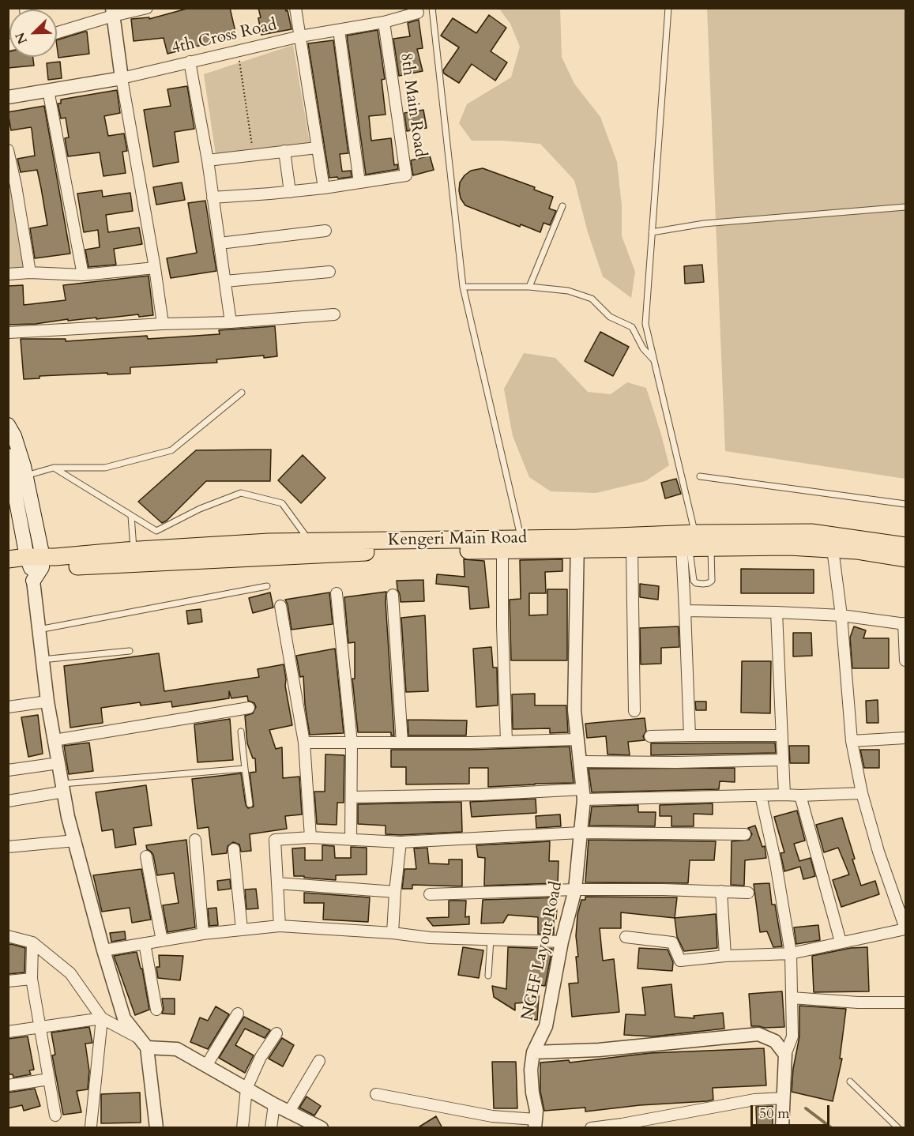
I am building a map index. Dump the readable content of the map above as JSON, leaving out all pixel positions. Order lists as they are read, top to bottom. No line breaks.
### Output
{"streets":{"main road":["Kengeri Main Road"],"street":["4th Cross Road","8th Main Road","NGEF Layout Road"]},"crossings":[["4th Cross Road","8th Main Road"],["Kengeri Main Road","NGEF Layout Road"]],"scale_bar":"50 m","north":"bottom left"}
